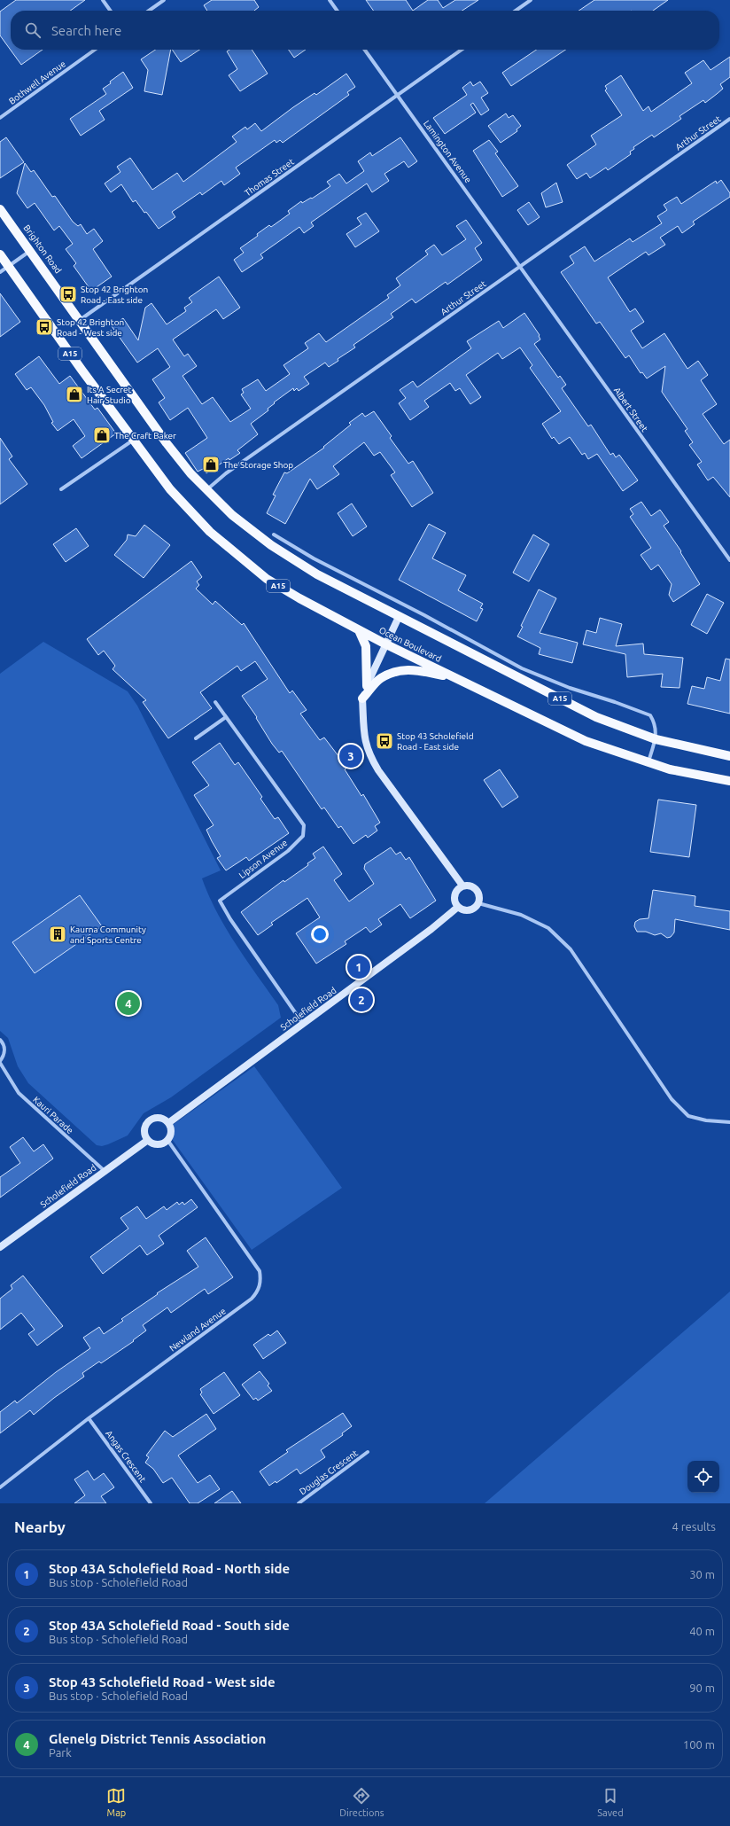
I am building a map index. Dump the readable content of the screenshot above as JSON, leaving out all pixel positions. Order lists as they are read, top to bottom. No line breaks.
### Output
{"streets":{"main road":["Brighton Road","A15","Ocean Boulevard"],"street":["Bothwell Avenue","Arthur Street","Lamington Avenue","Thomas Street","Albert Street","Lipson Avenue","Scholefield Road","Kauri Parade","Newland Avenue","Angas Crescent","Douglas Crescent"]},"crossings":[["Arthur Street","Lamington Avenue"],["Arthur Street","Brighton Road"],["Arthur Street","A15"],["Arthur Street","Albert Street"],["Lamington Avenue","Thomas Street"],["Lamington Avenue","Albert Street"],["Thomas Street","Brighton Road"],["Brighton Road","A15"],["A15","Ocean Boulevard"],["Lipson Avenue","Scholefield Road"],["Scholefield Road","Kauri Parade"],["Scholefield Road","Newland Avenue"],["Newland Avenue","Angas Crescent"]],"places":{"bus stop":["Stop 42 Brighton Road - East side","Stop 42 Brighton Road - West side","Stop 43 Scholefield Road - East side"],"shop":["Its A Secret Hair Studio","The Craft Baker","The Storage Shop"],"building":["Kaurna Community and Sports Centre"]},"page":{"search":"Search here","pins":["3","1","2","4"],"heading":["Nearby","4 results"],"list":[{"mark":"1","name":"Stop 43A Scholefield Road - North side","note":"Bus stop · Scholefield Road","value":"30 m"},{"mark":"2","name":"Stop 43A Scholefield Road - South side","note":"Bus stop · Scholefield Road","value":"40 m"},{"mark":"3","name":"Stop 43 Scholefield Road - West side","note":"Bus stop · Scholefield Road","value":"90 m"},{"mark":"4","name":"Glenelg District Tennis Association","note":"Park","value":"100 m"}],"nav":["Map","Directions","Saved"]}}
